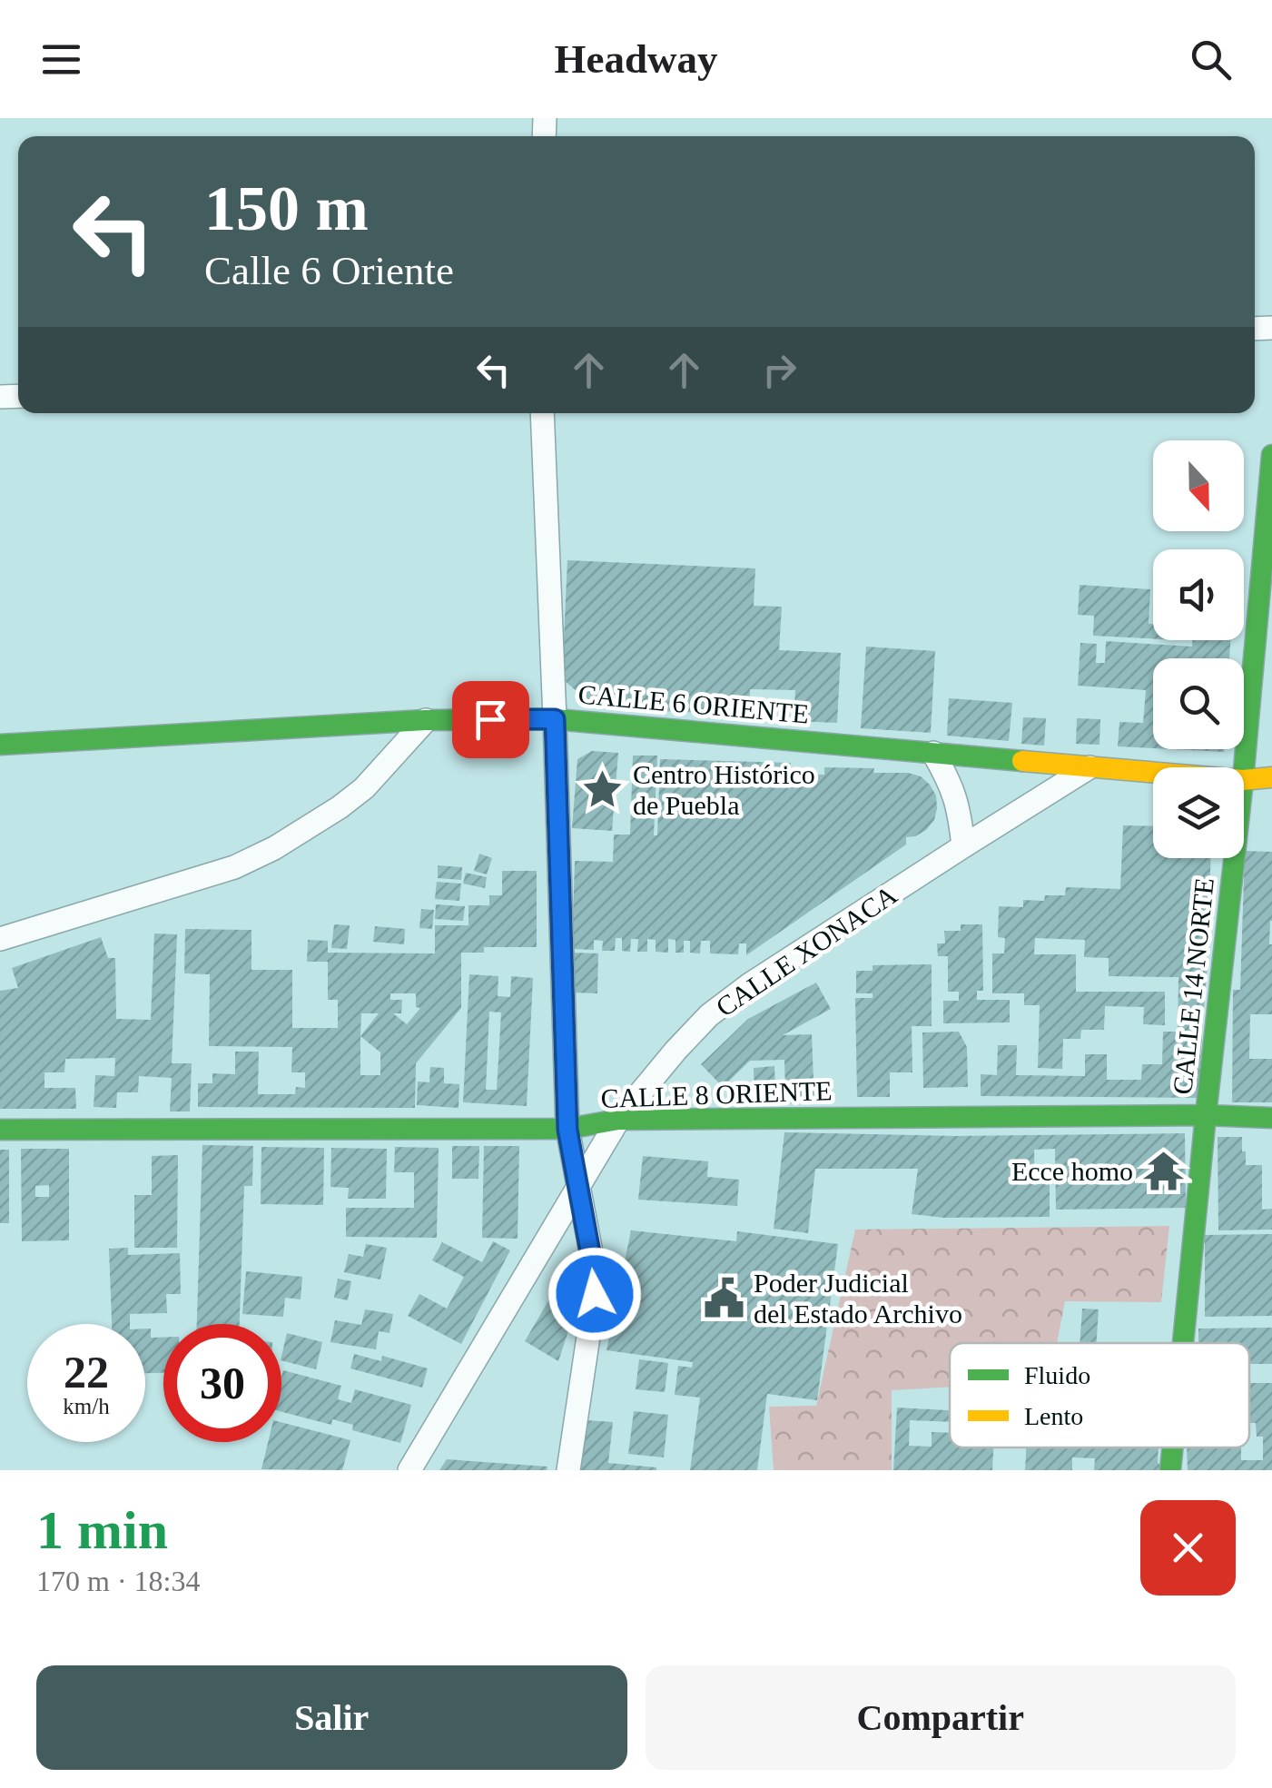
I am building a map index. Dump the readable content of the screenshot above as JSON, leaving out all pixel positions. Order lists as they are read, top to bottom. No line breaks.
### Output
{"streets":{"street":["CALLE 6 ORIENTE","CALLE XONACA","CALLE 14 NORTE","CALLE 8 ORIENTE"]},"crossings":[["CALLE 6 ORIENTE","CALLE XONACA"],["CALLE 6 ORIENTE","CALLE 14 NORTE"],["CALLE XONACA","CALLE 8 ORIENTE"],["CALLE 14 NORTE","CALLE 8 ORIENTE"]],"places":{"place":["Centro Histórico de Puebla"],"temple":["Ecce homo"],"public building":["Poder Judicial del Estado Archivo"]},"legend":["Fluido","Lento"],"north":"bottom","page":{"header":"Headway","turn":["150 m","Calle 6 Oriente"],"speed":"22 km/h","limit":"30","heading":["1 min","170 m · 18:34"],"buttons":["Salir","Compartir"]}}
